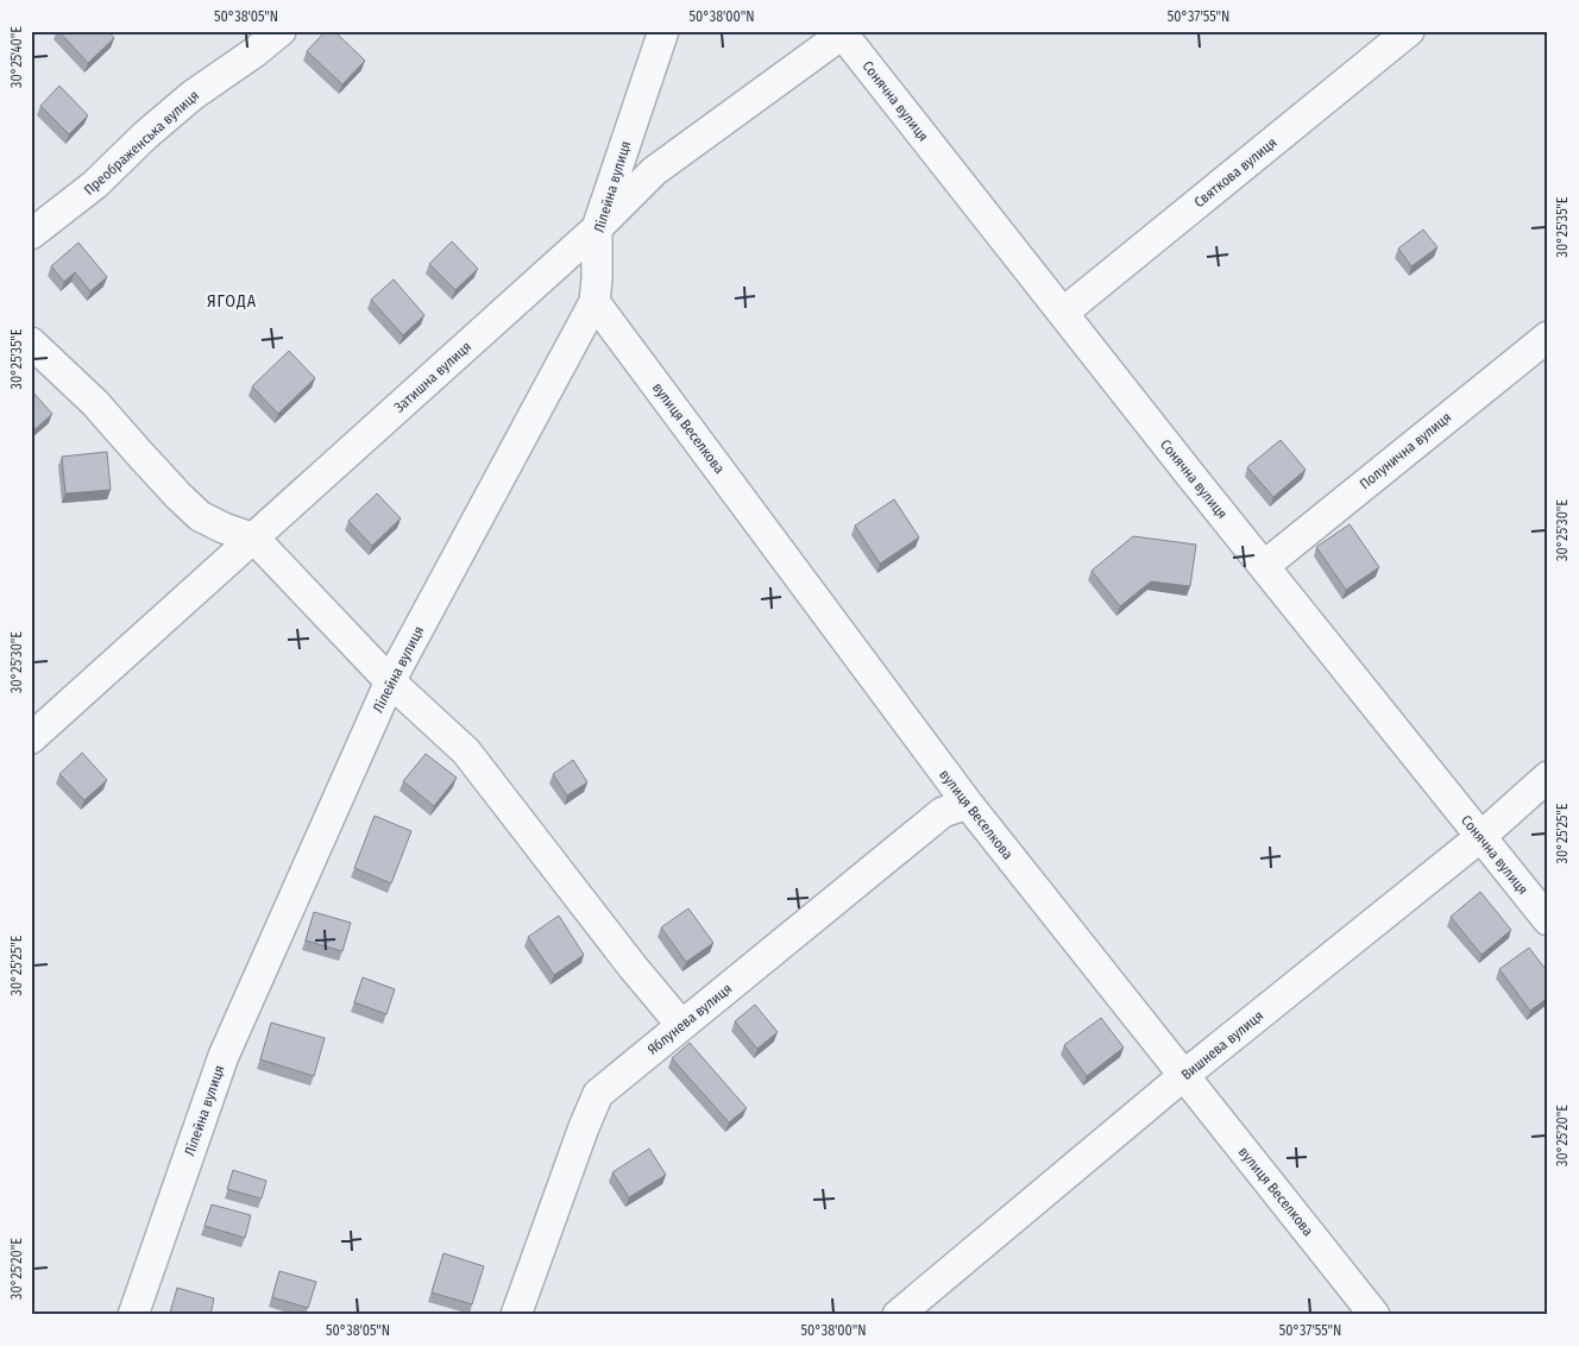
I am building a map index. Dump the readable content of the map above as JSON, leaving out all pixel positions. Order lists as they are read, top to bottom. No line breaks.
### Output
{"streets":{"street":["Сонячна вулиця","Преображенська вулиця","Святкова вулиця","Лілейна вулиця","Затишна вулиця","вулиця Веселкова","Полунична вулиця","Яблунева вулиця","Вишнева вулиця"]},"crossings":[["Сонячна вулиця","Святкова вулиця"],["Сонячна вулиця","Затишна вулиця"],["Сонячна вулиця","Полунична вулиця"],["Сонячна вулиця","Вишнева вулиця"],["Лілейна вулиця","Затишна вулиця"],["Лілейна вулиця","вулиця Веселкова"],["вулиця Веселкова","Яблунева вулиця"],["вулиця Веселкова","Вишнева вулиця"]],"districts":["ЯГОДА"],"coordinates":["50°38'05\"N","50°38'00\"N","50°37'55\"N","30°25'40\"E","30°25'35\"E","30°25'30\"E","30°25'25\"E","30°25'20\"E"]}
